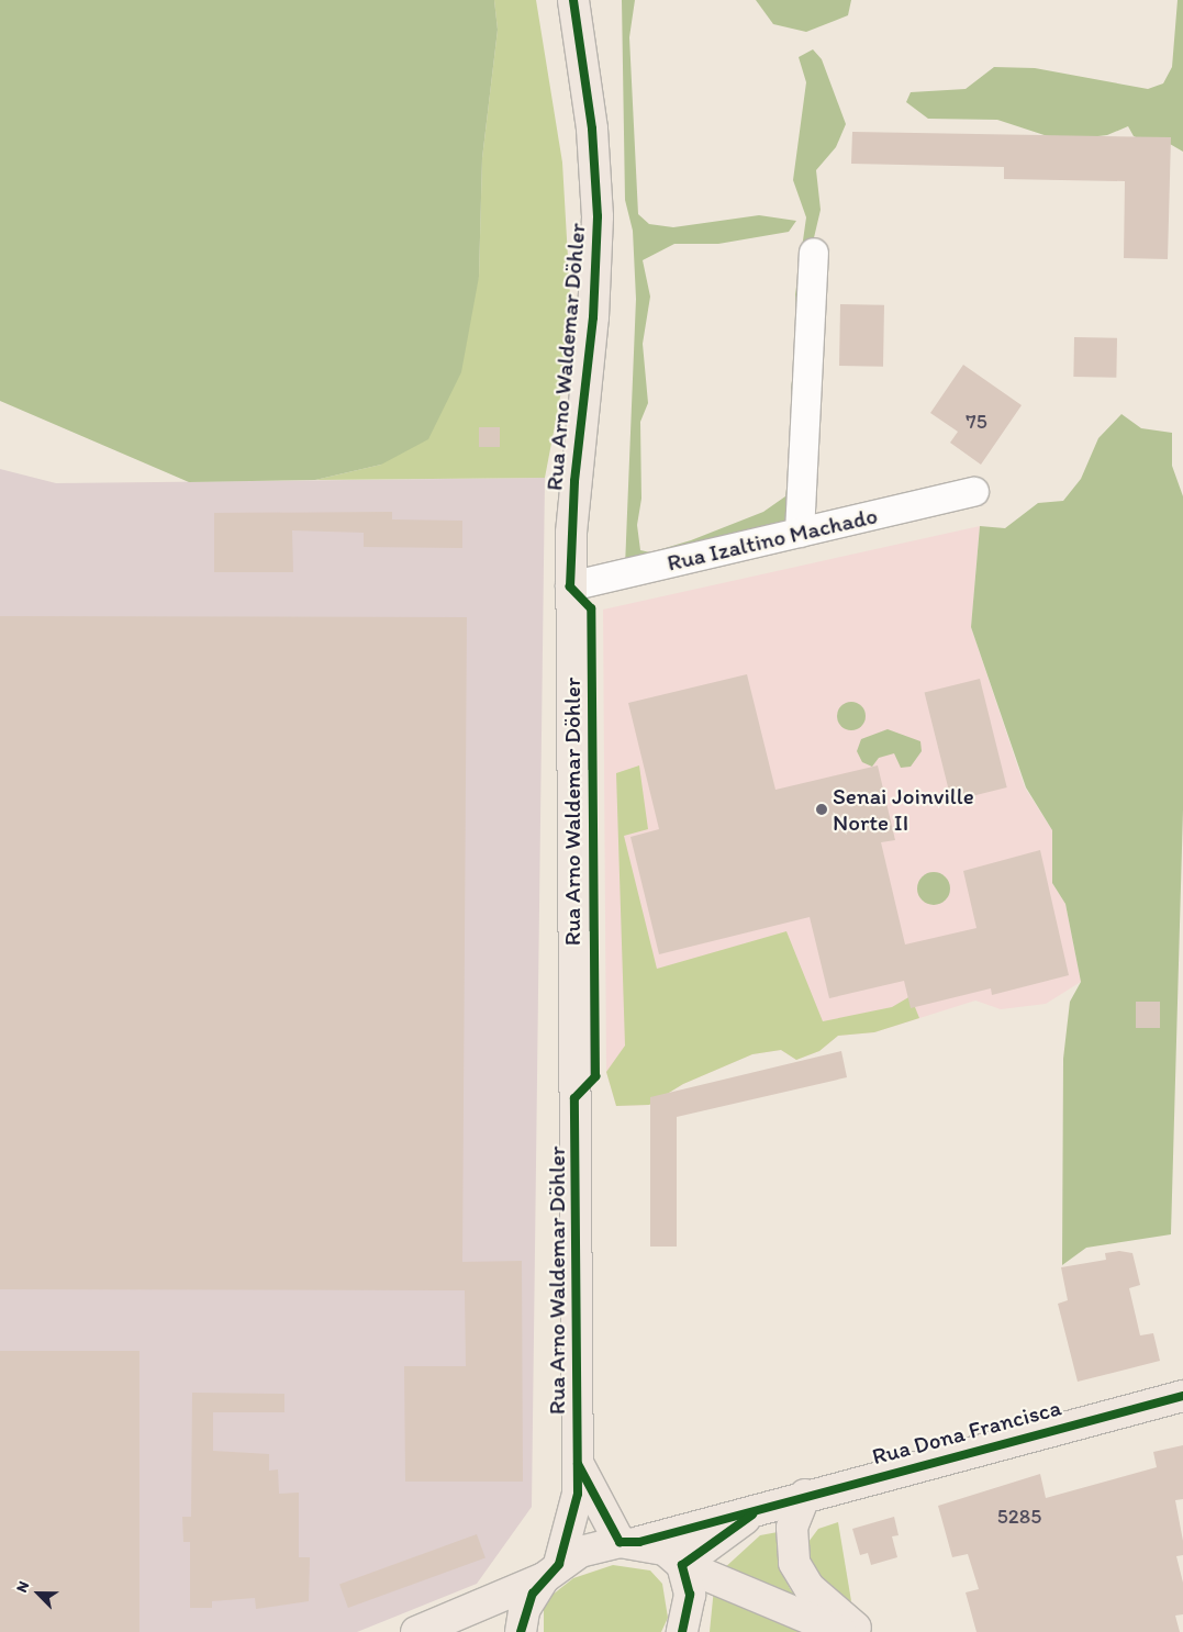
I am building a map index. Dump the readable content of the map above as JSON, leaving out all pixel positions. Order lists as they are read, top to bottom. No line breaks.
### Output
{"streets":{"main road":["Rua Arno Waldemar Döhler","Rua Dona Francisca"],"street":["Rua Izaltino Machado"]},"crossings":[["Rua Arno Waldemar Döhler","Rua Izaltino Machado"],["Rua Arno Waldemar Döhler","Rua Dona Francisca"]],"places":["Senai Joinville Norte II"],"house_numbers":["75","5285"],"north":"top left"}
